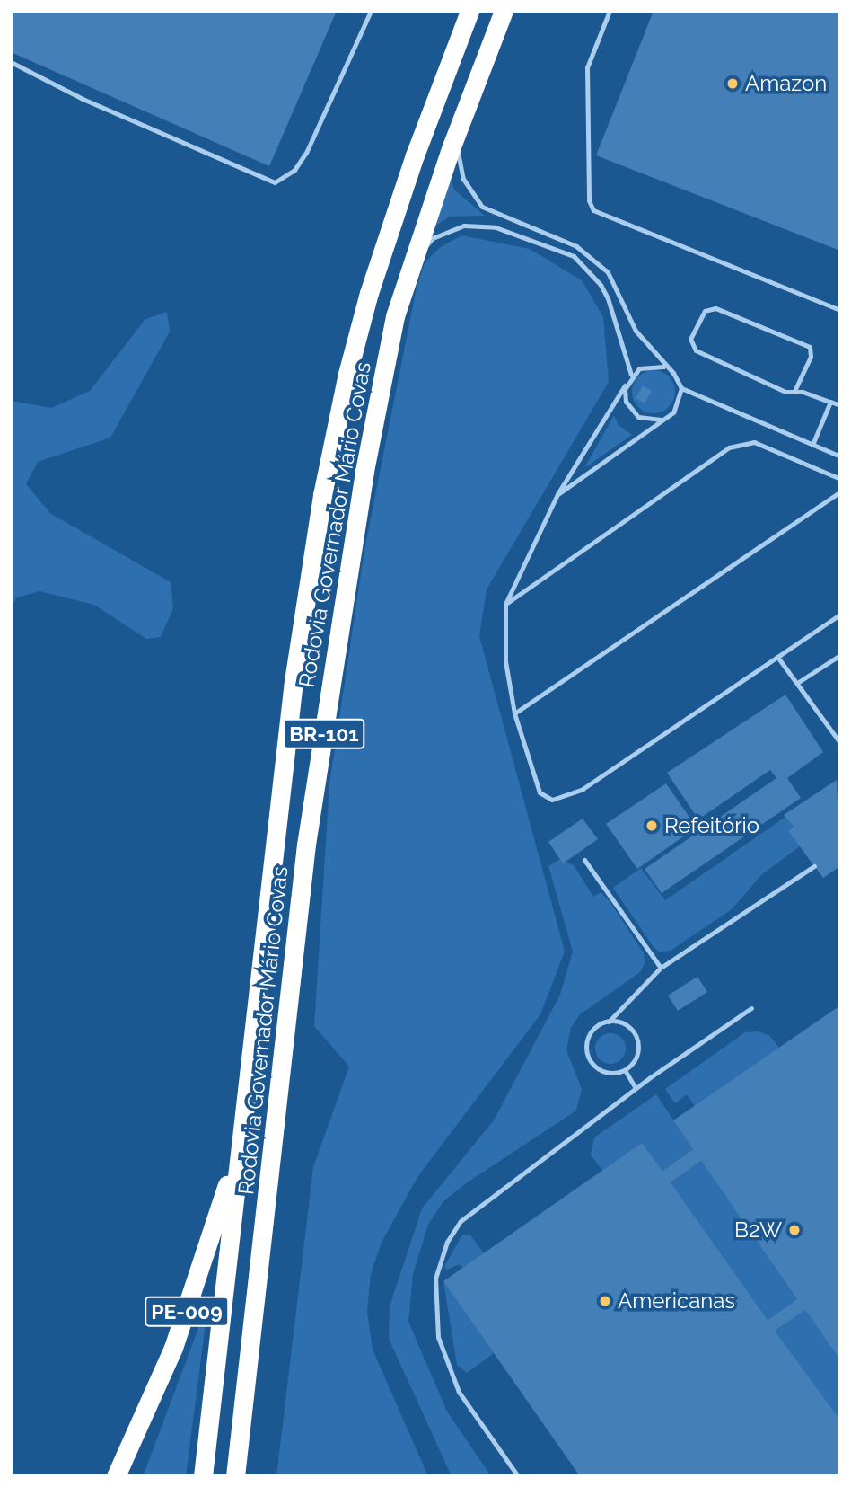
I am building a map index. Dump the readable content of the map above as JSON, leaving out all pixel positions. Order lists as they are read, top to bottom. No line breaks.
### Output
{"streets":{"highway":["Rodovia Governador Mário Covas","BR-101","PE-009"]},"crossings":[["Rodovia Governador Mário Covas","PE-009"]],"places":["Amazon","Refeitório","B2W","Americanas"]}
